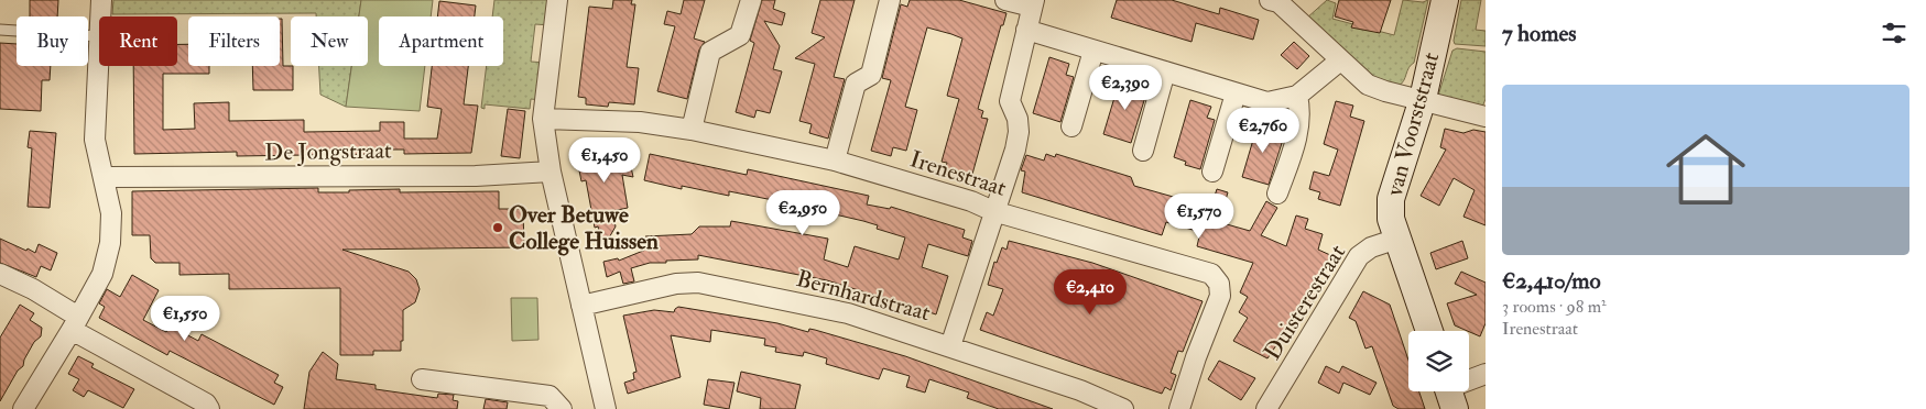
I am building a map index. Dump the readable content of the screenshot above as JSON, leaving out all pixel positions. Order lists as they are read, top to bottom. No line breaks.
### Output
{"streets":{"street":["van Voorststraat","De Jongstraat","Irenestraat","Bernhardstraat","Duisterestraat"]},"crossings":[["van Voorststraat","Duisterestraat"]],"places":["Over Betuwe College Huissen"],"page":{"heading":"7 homes","chip":["Buy","Rent","Filters","New","Apartment"],"price":["€2,390","€2,760","€1,450","€2,950","€1,570","€2,410","€1,550"],"list":[{"name":"€2,410/mo","note":"3 rooms · 98 m² · Irenestraat"}]}}
